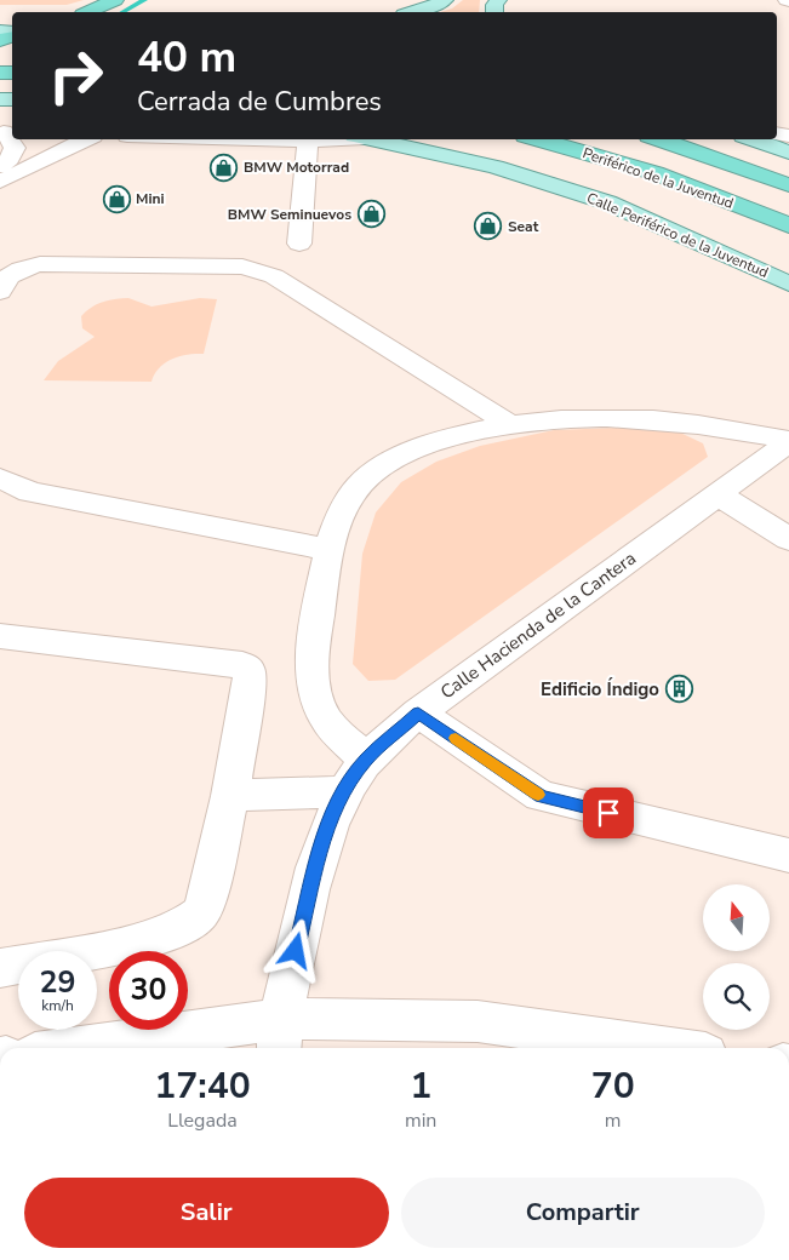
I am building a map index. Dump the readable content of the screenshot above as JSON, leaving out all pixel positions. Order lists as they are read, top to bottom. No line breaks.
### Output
{"streets":{"highway":["Periférico de la Juventud"],"main road":["Calle Periférico de la Juventud"],"street":["Calle Hacienda de la Cantera"]},"places":{"shop":["BMW Motorrad","Mini","BMW Seminuevos","Seat"],"building":["Edificio Índigo"]},"north":"top","page":{"turn":["40 m","Cerrada de Cumbres"],"speed":"29 km/h","limit":"30","eta":["17:40","Llegada","1","min","70","m"],"buttons":["Salir","Compartir"]}}
